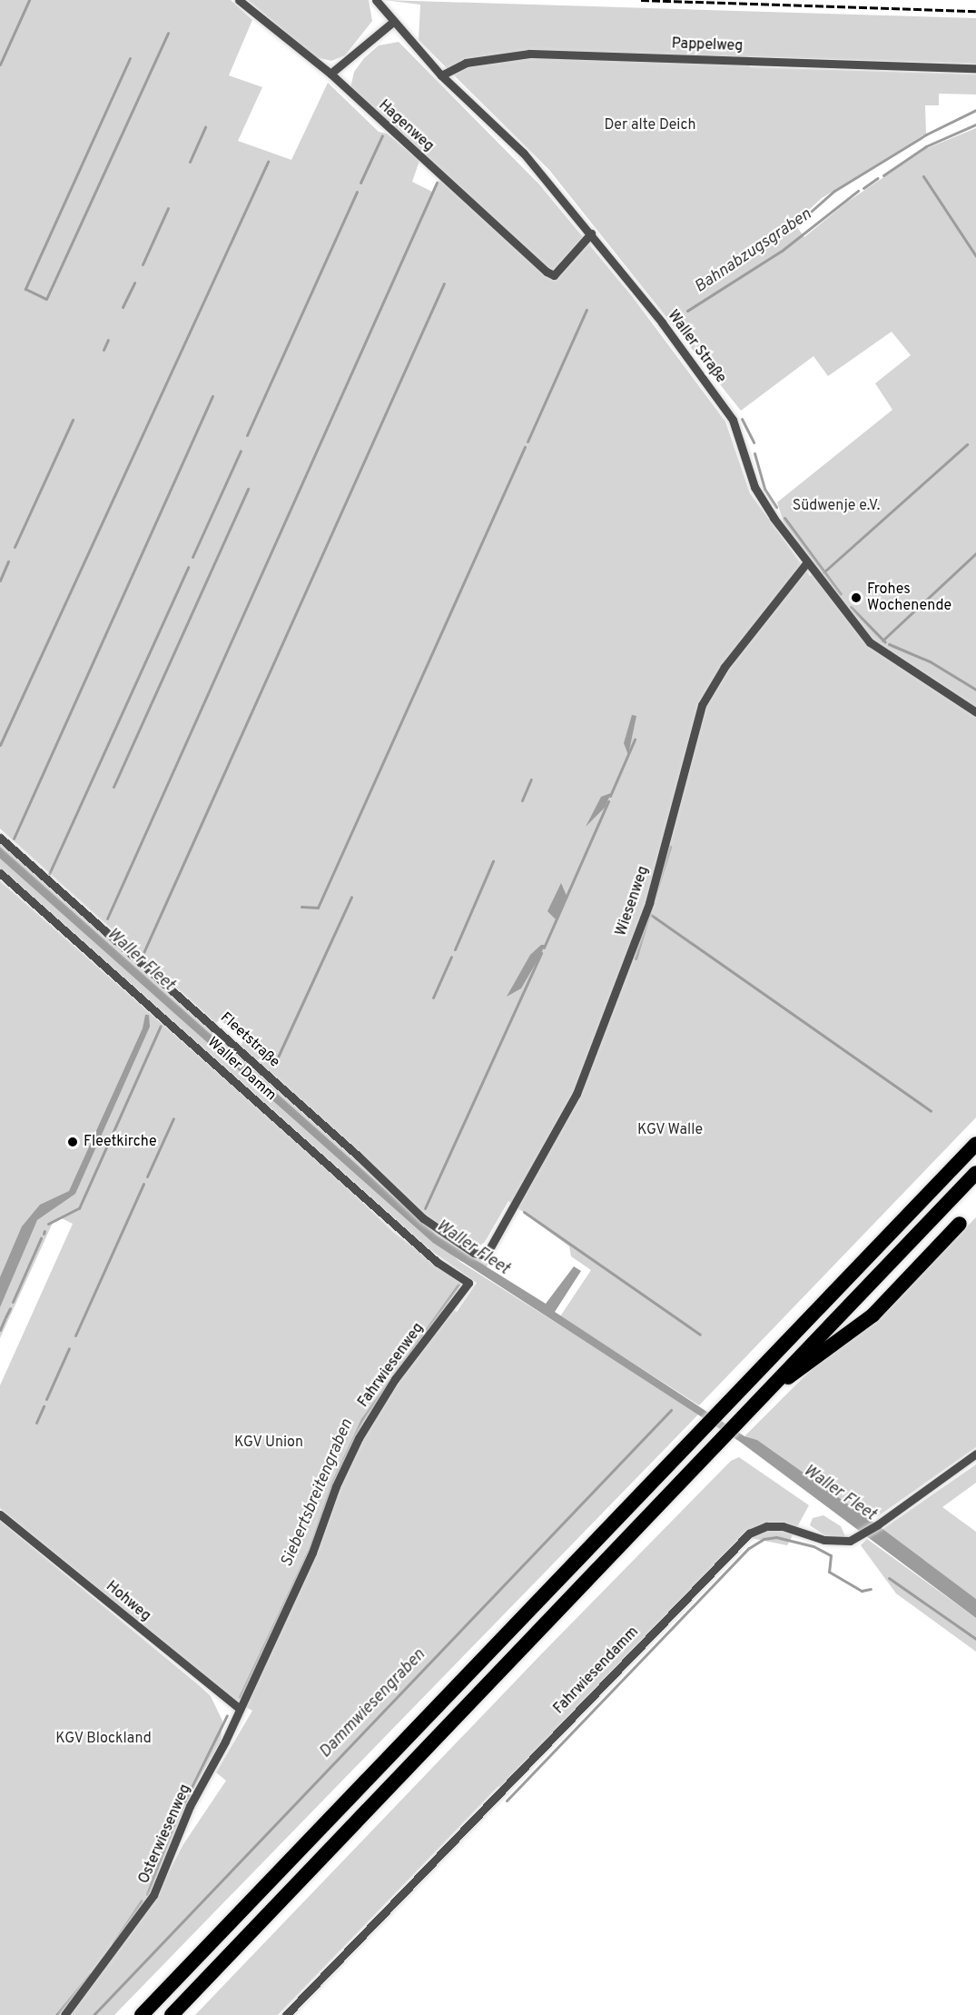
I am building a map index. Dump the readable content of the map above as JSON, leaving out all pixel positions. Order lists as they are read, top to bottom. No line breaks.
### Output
{"streets":{"street":["Pappelweg","Hagenweg","Waller Straße","Wiesenweg","Fleetstraße","Waller Damm","Fahrwiesenweg","Hohweg","Fahrwiesendamm","Osterwiesenweg"]},"crossings":[["Pappelweg","Waller Straße"],["Hagenweg","Waller Straße"],["Waller Straße","Wiesenweg"],["Wiesenweg","Fleetstraße"],["Waller Damm","Fahrwiesenweg"],["Fahrwiesenweg","Hohweg"],["Fahrwiesenweg","Osterwiesenweg"],["Hohweg","Osterwiesenweg"]],"water":["Bahnabzugsgraben","Waller Fleet","Siebertsbreitengraben","Dammwiesengraben"],"parks":["Der alte Deich","Südwenje e.V.","KGV Walle","KGV Union","KGV Blockland"],"places":["Frohes Wochenende","Fleetkirche"]}
